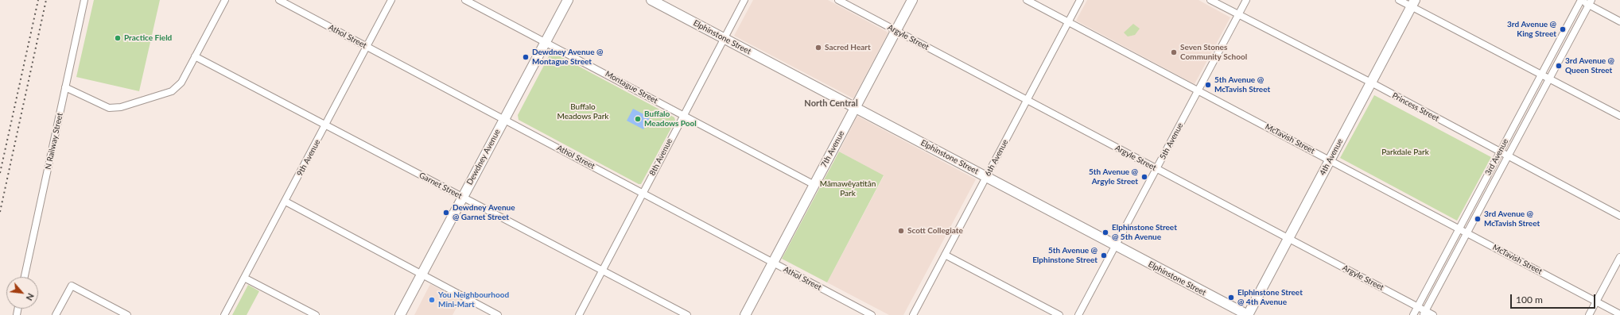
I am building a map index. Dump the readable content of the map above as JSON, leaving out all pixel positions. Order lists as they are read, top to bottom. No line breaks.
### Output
{"streets":{"street":["Athol Street","Elphinstone Street","Argyle Street","Montague Street","Princess Street","McTavish Street","N Railway Street","5th Avenue","7th Avenue","Dewdney Avenue","8th Avenue","4th Avenue","3rd Avenue","9th Avenue","6th Avenue","Garnet Street"]},"crossings":[["Athol Street","7th Avenue"],["Athol Street","Dewdney Avenue"],["Athol Street","8th Avenue"],["Athol Street","9th Avenue"],["Elphinstone Street","5th Avenue"],["Elphinstone Street","7th Avenue"],["Elphinstone Street","8th Avenue"],["Elphinstone Street","4th Avenue"],["Elphinstone Street","6th Avenue"],["Argyle Street","5th Avenue"],["Argyle Street","7th Avenue"],["Argyle Street","4th Avenue"],["Argyle Street","3rd Avenue"],["Argyle Street","6th Avenue"],["Montague Street","7th Avenue"],["Montague Street","Dewdney Avenue"],["Montague Street","8th Avenue"],["Princess Street","5th Avenue"],["Princess Street","4th Avenue"],["Princess Street","3rd Avenue"],["McTavish Street","5th Avenue"],["McTavish Street","4th Avenue"],["McTavish Street","3rd Avenue"],["McTavish Street","6th Avenue"],["Dewdney Avenue","Garnet Street"],["8th Avenue","Garnet Street"],["9th Avenue","Garnet Street"]],"districts":["North Central"],"parks":["Buffalo Meadows Park","Parkdale Park","Mâmawêyatitân Park"],"places":["3rd Avenue @ King Street","Practice Field","Sacred Heart","Seven Stones Community School","Dewdney Avenue @ Montague Street","3rd Avenue @ Queen Street","5th Avenue @ McTavish Street","Buffalo Meadows Pool","5th Avenue @ Argyle Street","Dewdney Avenue @ Garnet Street","3rd Avenue @ McTavish Street","Scott Collegiate","Elphinstone Street @ 5th Avenue","5th Avenue @ Elphinstone Street","Elphinstone Street @ 4th Avenue","You Neighbourhood Mini-Mart"],"scale_bar":"100 m","north":"bottom right"}
